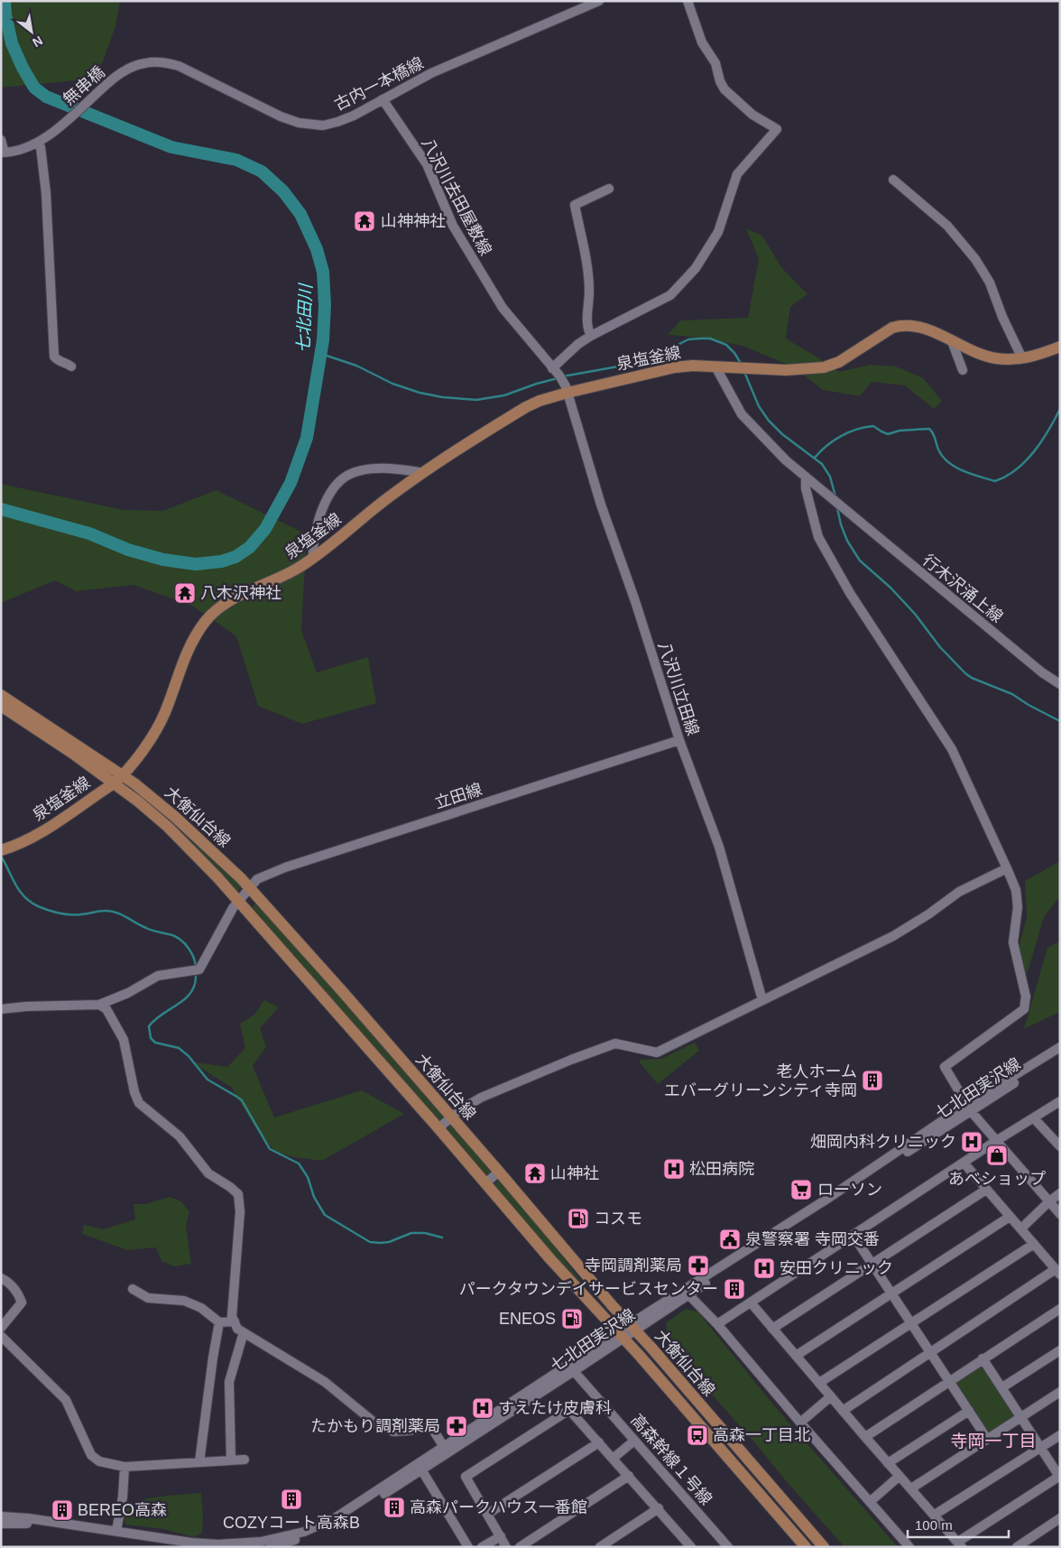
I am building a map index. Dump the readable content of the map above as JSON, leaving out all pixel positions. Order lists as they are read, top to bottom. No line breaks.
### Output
{"streets":{"main road":["泉塩釜線","大衡仙台線"],"street":["古内一本橋線","無串橋","八沢川去田屋敷線","行木沢涌上線","八沢川立田線","立田線","七北田実沢線","高森幹線１号線"]},"crossings":[["古内一本橋線","無串橋"],["古内一本橋線","八沢川去田屋敷線"],["八沢川去田屋敷線","泉塩釜線"],["八沢川去田屋敷線","八沢川立田線"],["泉塩釜線","行木沢涌上線"],["泉塩釜線","八沢川立田線"],["泉塩釜線","大衡仙台線"],["八沢川立田線","立田線"],["立田線","大衡仙台線"],["大衡仙台線","七北田実沢線"],["七北田実沢線","高森幹線１号線"]],"districts":["寺岡一丁目"],"water":["七北田川"],"places":{"temple":["山神神社","八木沢神社","山神社"],"building":["老人ホーム エバーグリーンシティ寺岡","パークタウンデイサービスセンター","COZYコート高森B","高森パークハウス一番館","BEREO高森"],"hospital":["畑岡内科クリニック","松田病院","安田クリニック","すえたけ皮膚科"],"shop":["あべショップ"],"supermarket":["ローソン"],"fuel station":["コスモ","ENEOS"],"public building":["泉警察署 寺岡交番"],"pharmacy":["寺岡調剤薬局","たかもり調剤薬局"],"bus stop":["高森一丁目北"]},"scale_bar":"100 m","north":"bottom right"}
